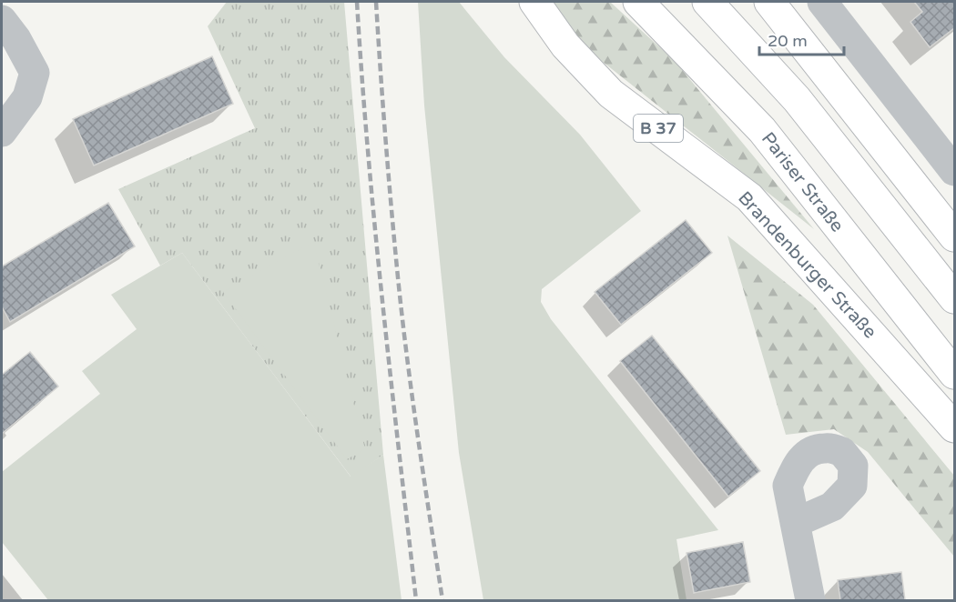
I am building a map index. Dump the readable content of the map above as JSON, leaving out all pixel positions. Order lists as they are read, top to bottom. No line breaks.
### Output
{"streets":{"main road":["B 37","Pariser Straße","Brandenburger Straße"]},"scale_bar":"20 m"}
